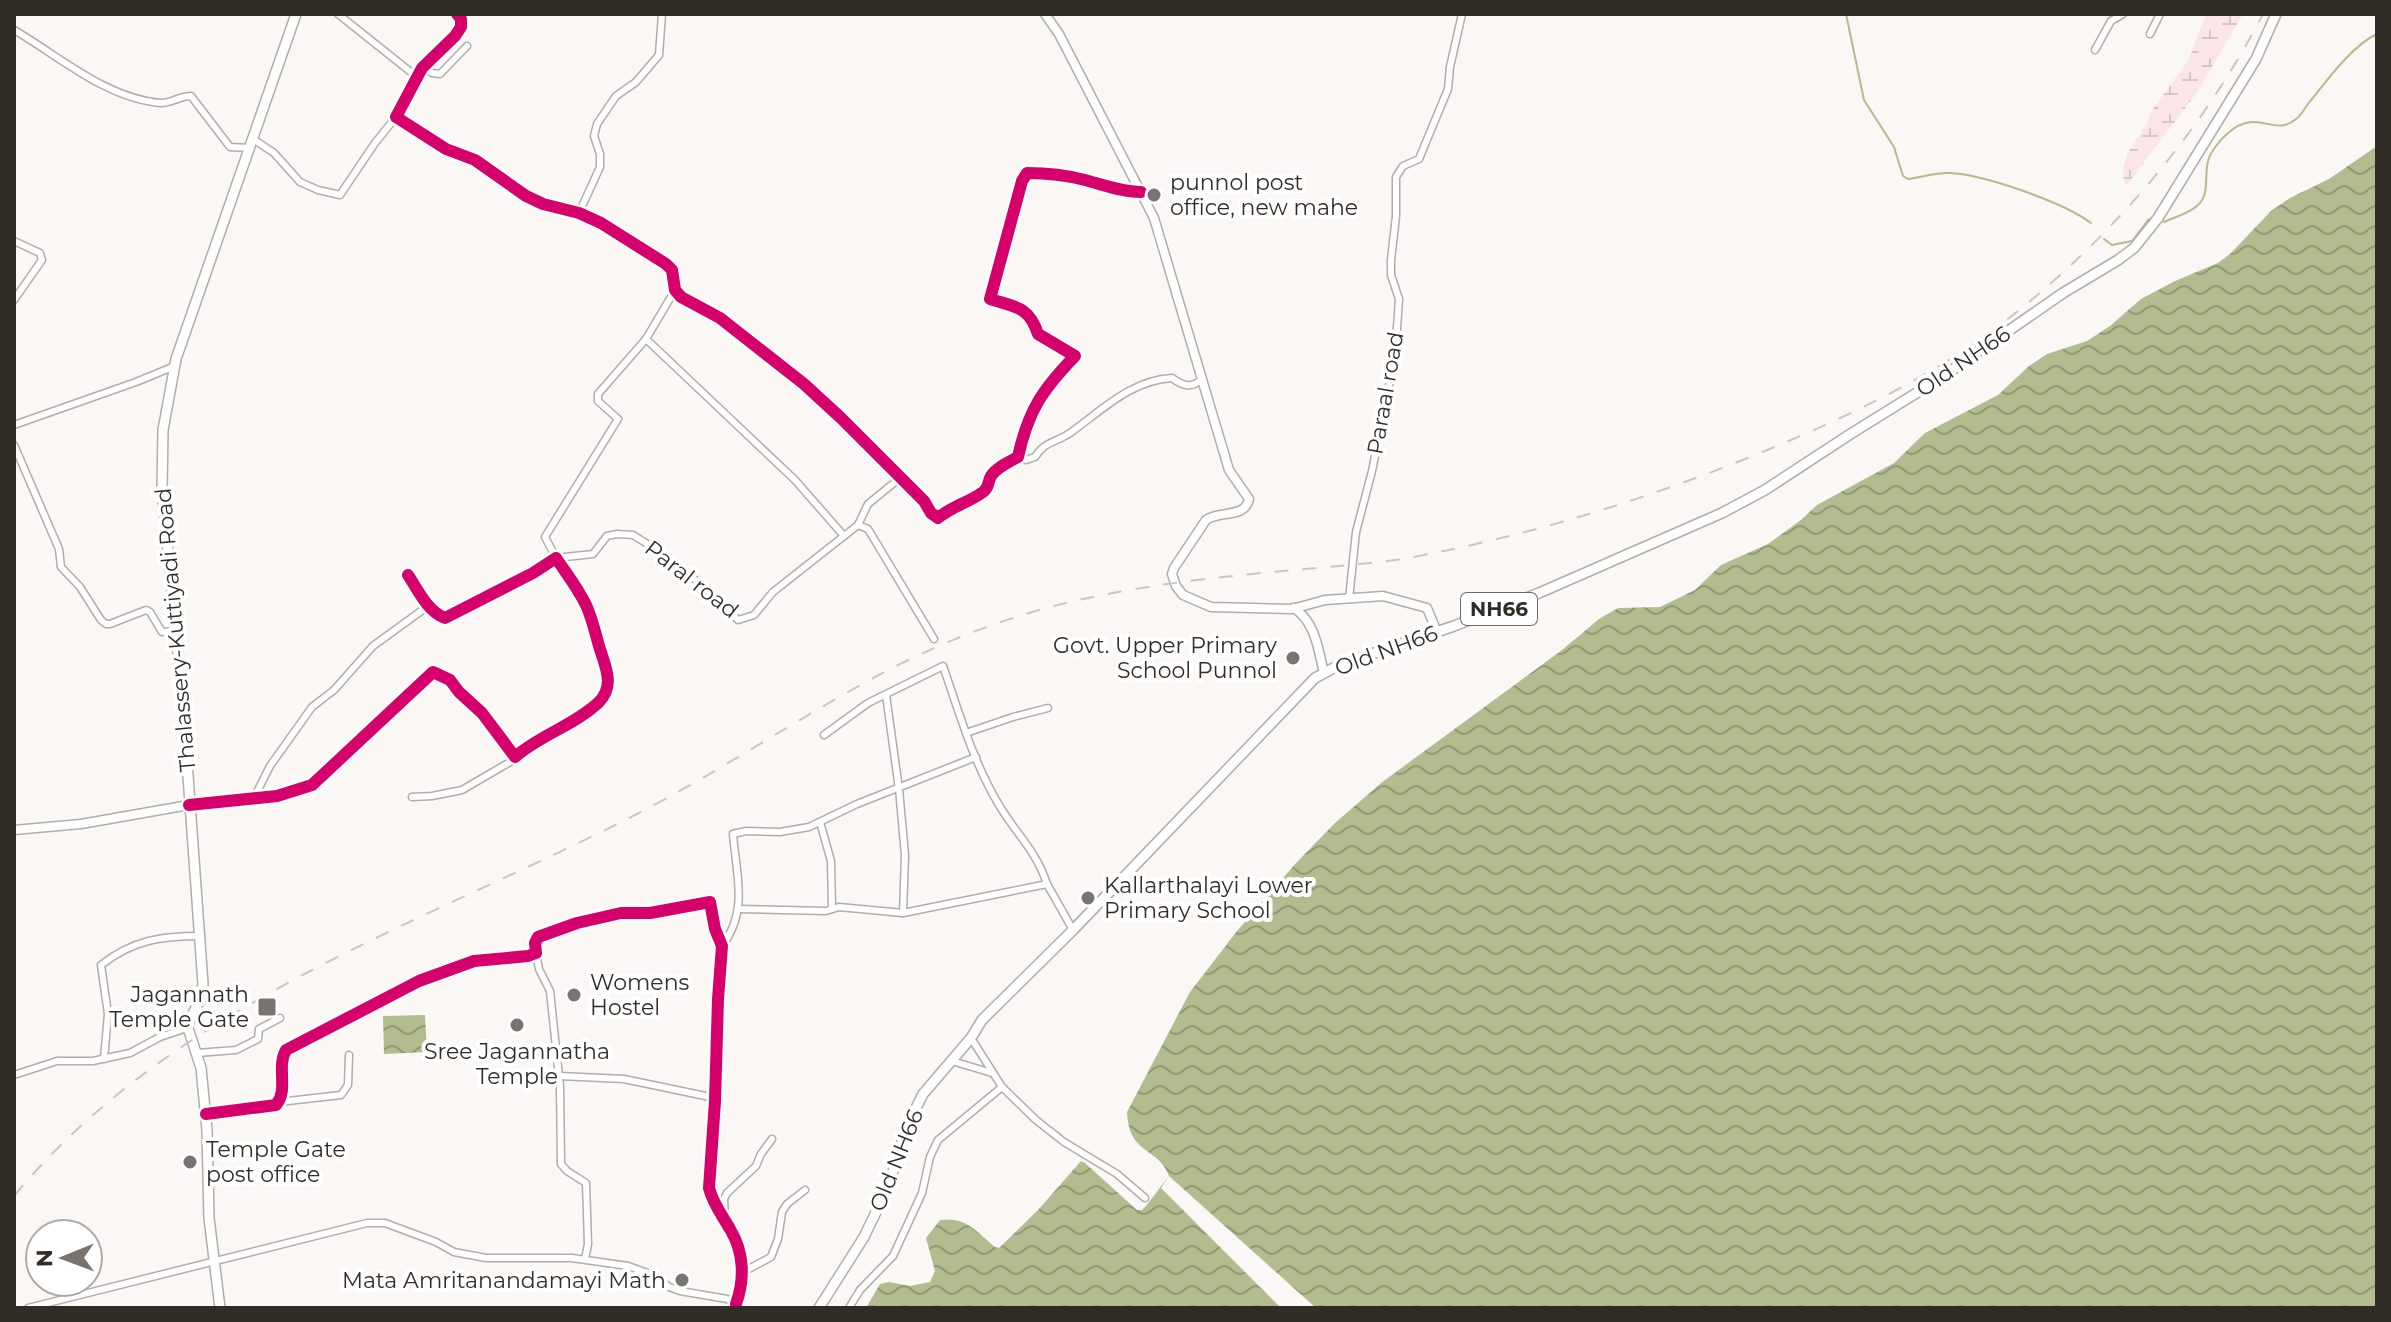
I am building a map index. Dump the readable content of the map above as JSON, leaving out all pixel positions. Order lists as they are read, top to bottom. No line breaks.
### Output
{"streets":{"main road":["Old NH66","NH66","Thalassery-Kuttiyadi Road"],"street":["Paraal road","Paral road"]},"places":{"other":["punnol post office, new mahe","Govt. Upper Primary School Punnol","Kallarthalayi Lower Primary School","Womens Hostel","Sree Jagannatha Temple","Temple Gate post office","Mata Amritanandamayi Math"],"transit":["Jagannath Temple Gate"]},"north":"left"}
